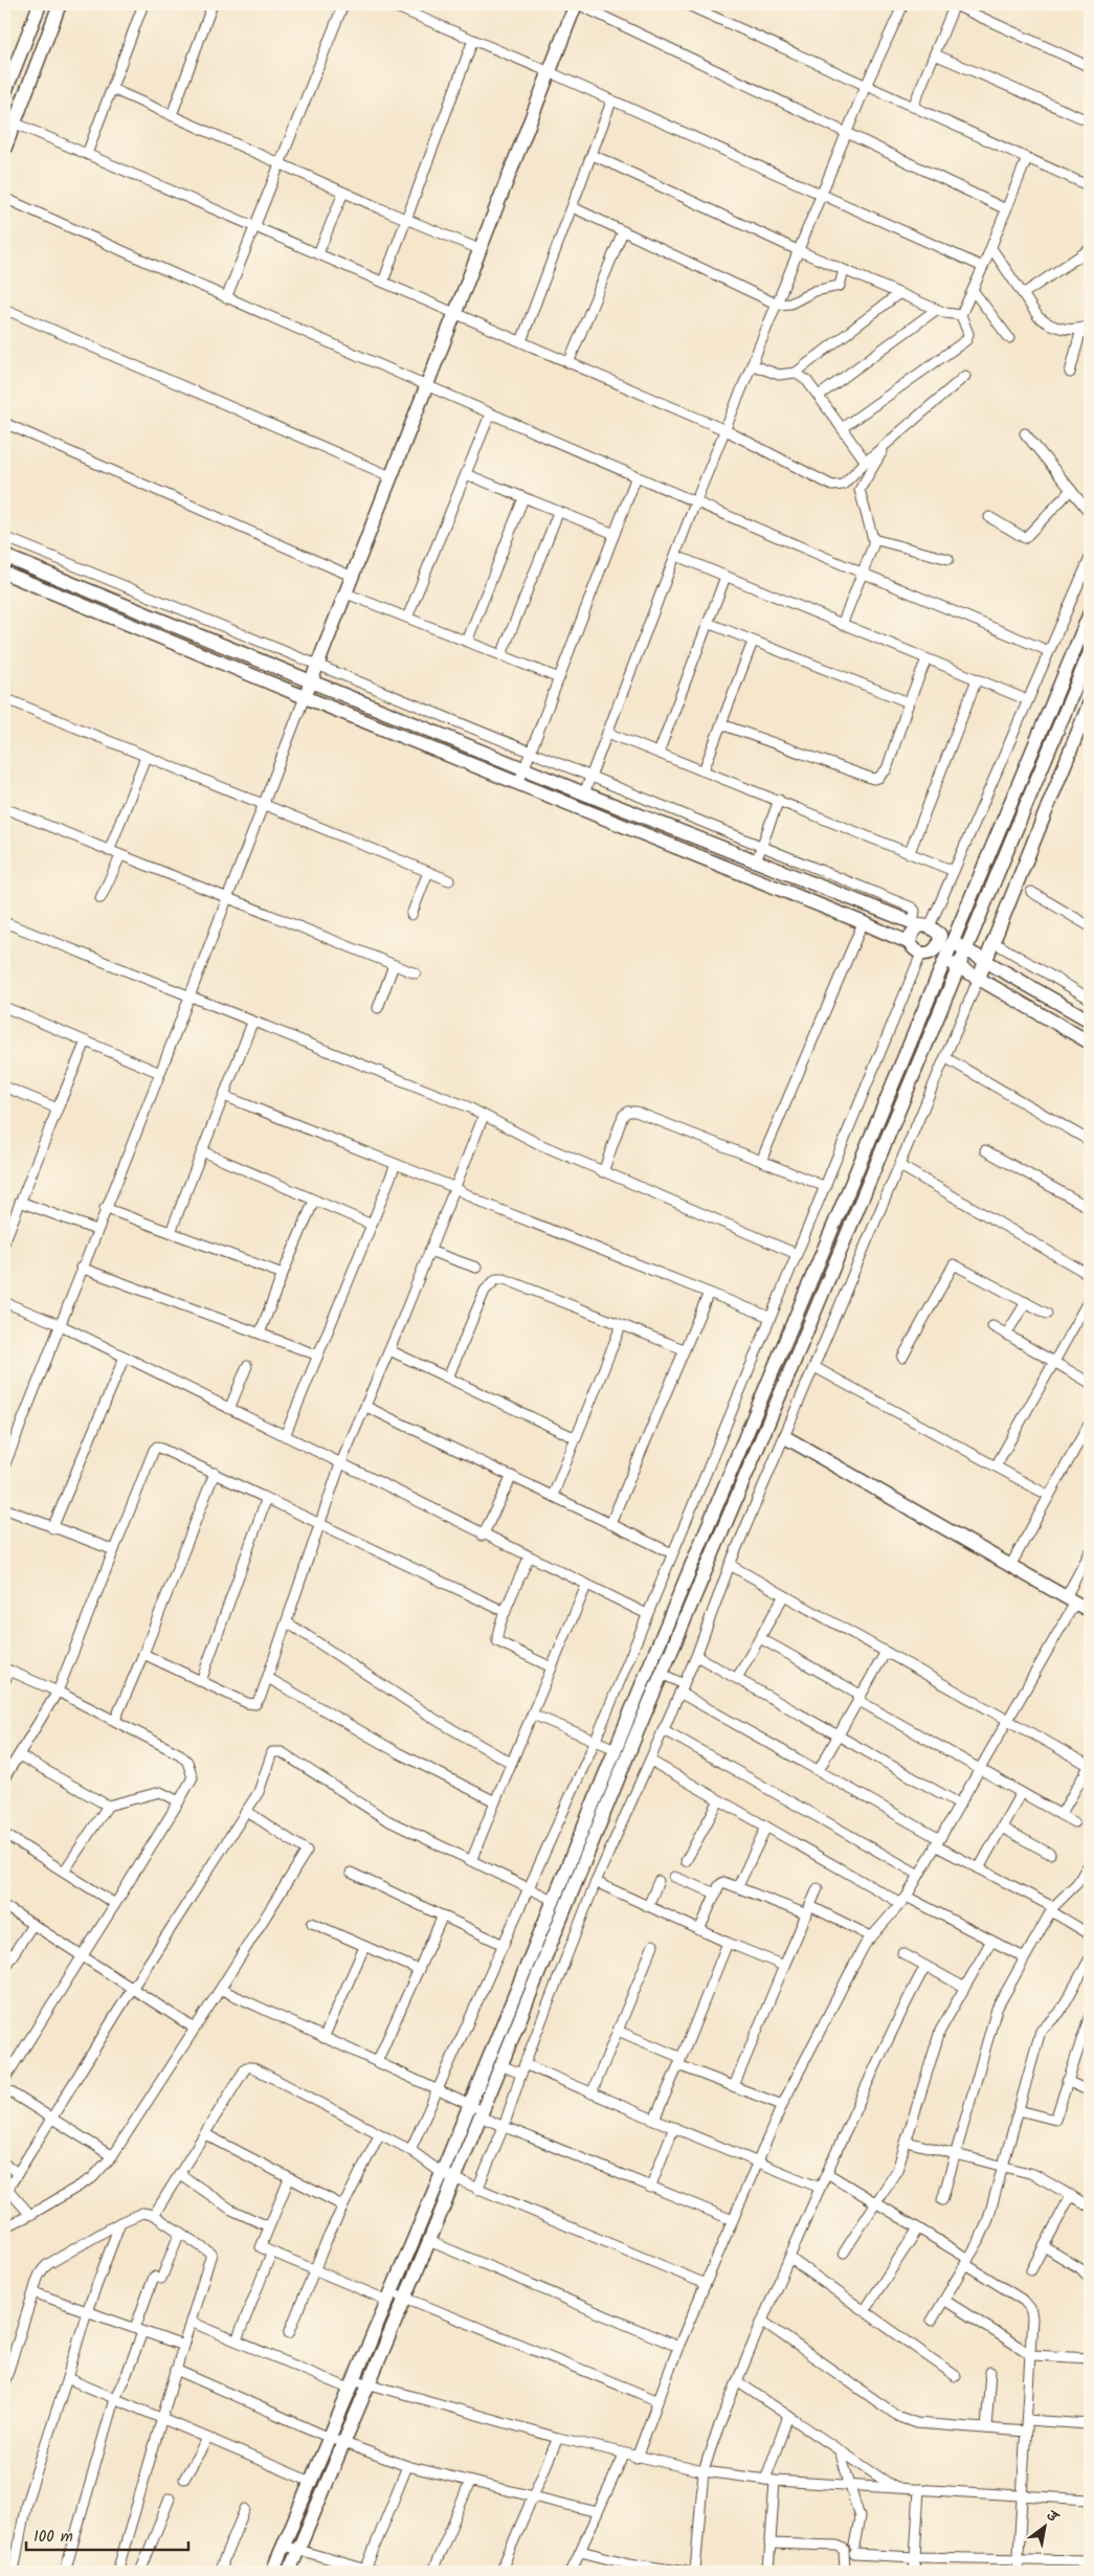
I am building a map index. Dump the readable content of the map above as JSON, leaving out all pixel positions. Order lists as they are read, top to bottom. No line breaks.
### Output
{"scale_bar":"100 m","north":"top right"}
